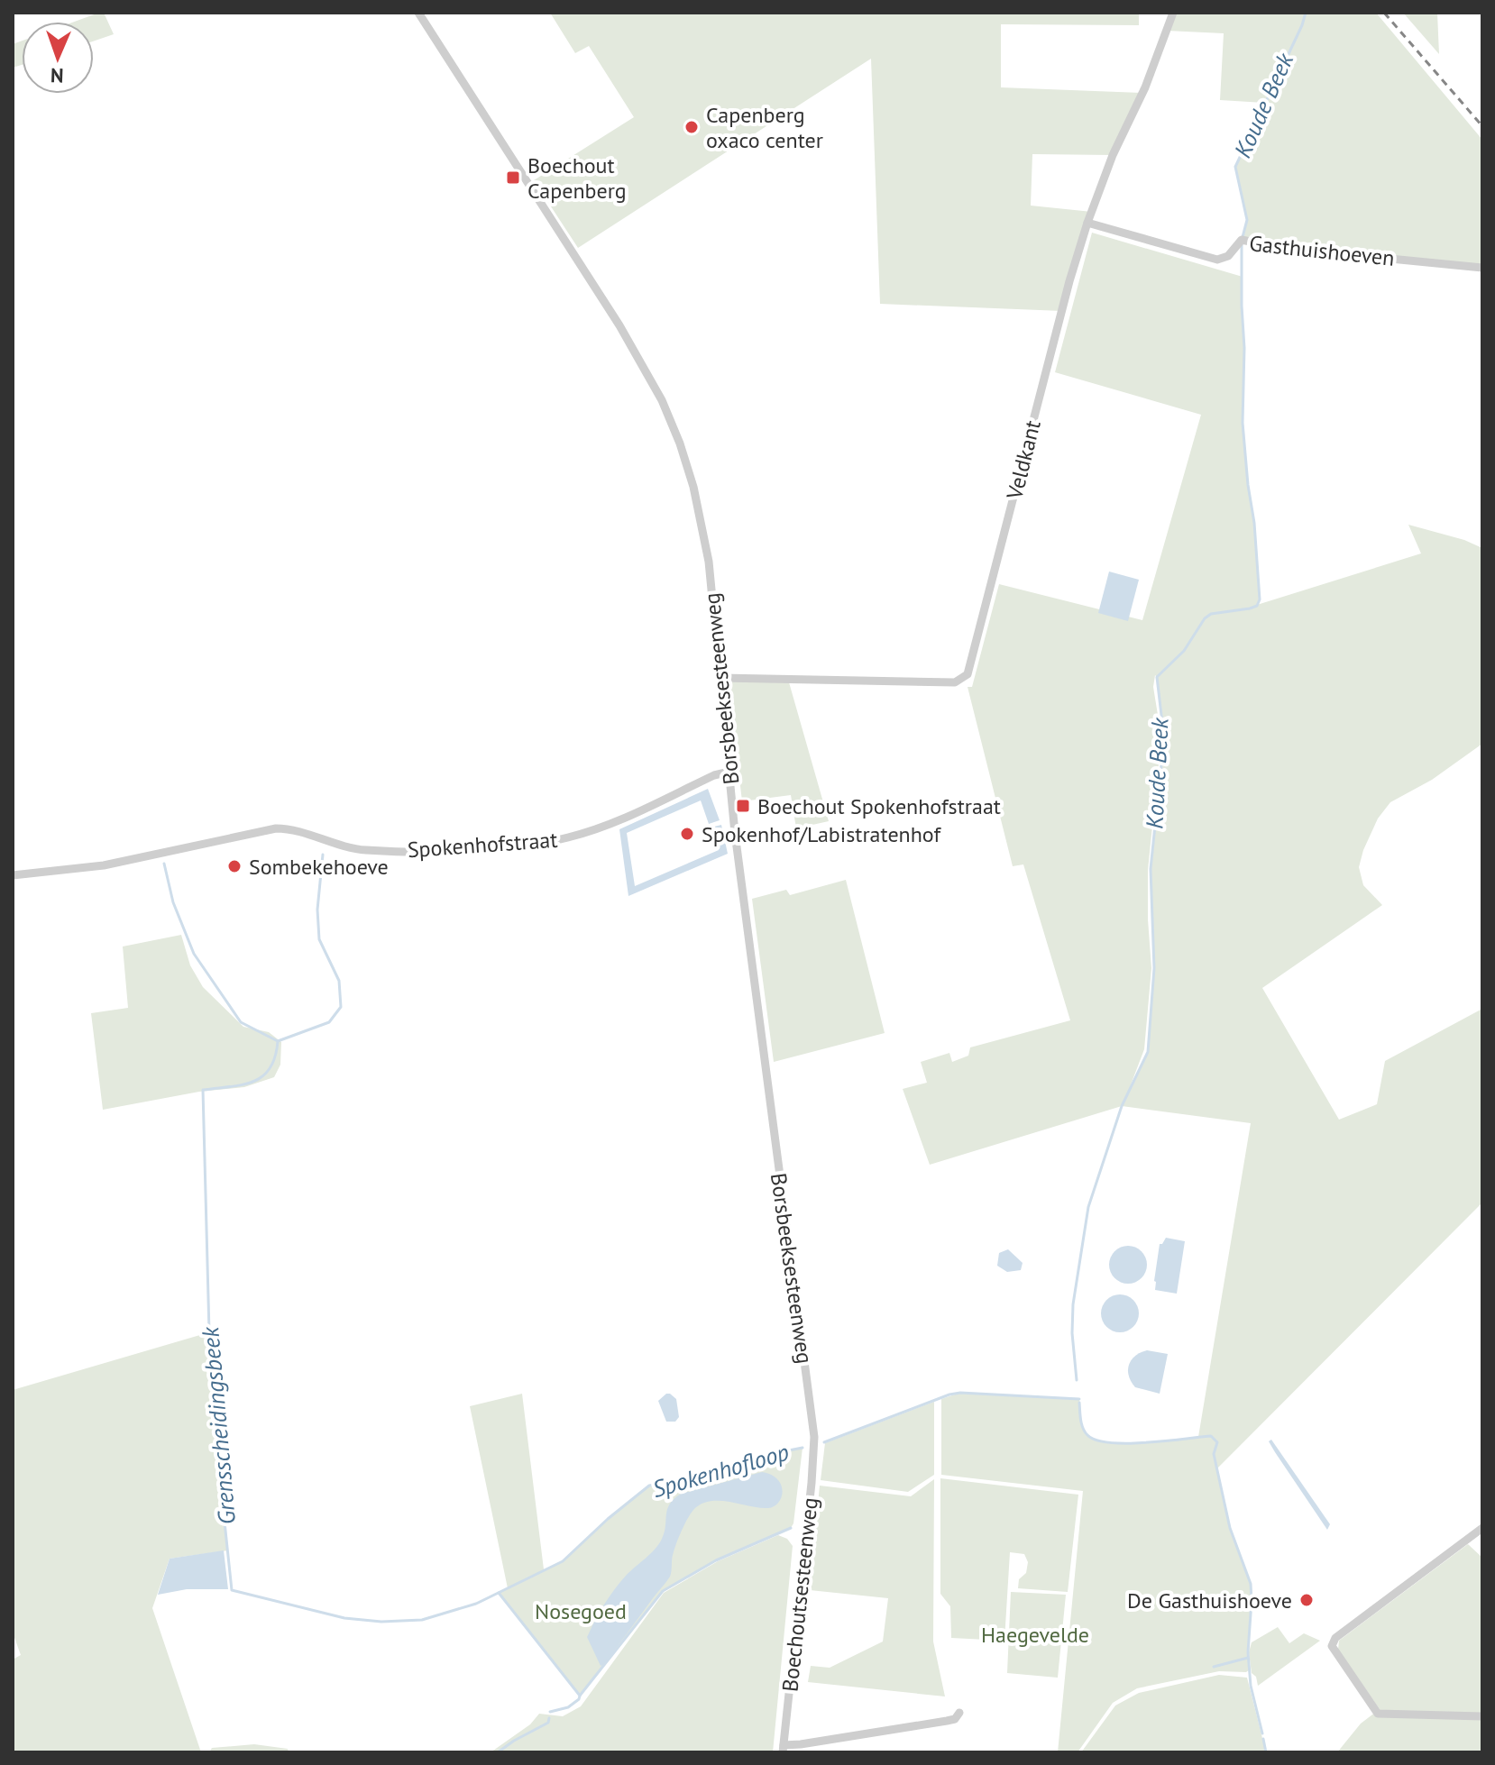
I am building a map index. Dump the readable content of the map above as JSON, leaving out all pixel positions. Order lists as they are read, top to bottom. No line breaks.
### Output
{"streets":{"street":["Gasthuishoeven","Veldkant","Borsbeeksesteenweg","Spokenhofstraat","Boechoutsesteenweg"]},"crossings":[["Gasthuishoeven","Veldkant"],["Veldkant","Borsbeeksesteenweg"],["Borsbeeksesteenweg","Spokenhofstraat"],["Borsbeeksesteenweg","Boechoutsesteenweg"]],"water":["Koude Beek","Grensscheidingsbeek","Spokenhofloop"],"parks":["Nosegoed","Haegevelde"],"places":{"other":["Capenberg oxaco center","Spokenhof/Labistratenhof","Sombekehoeve","De Gasthuishoeve"],"transit":["Boechout Capenberg","Boechout Spokenhofstraat"]},"north":"bottom"}
